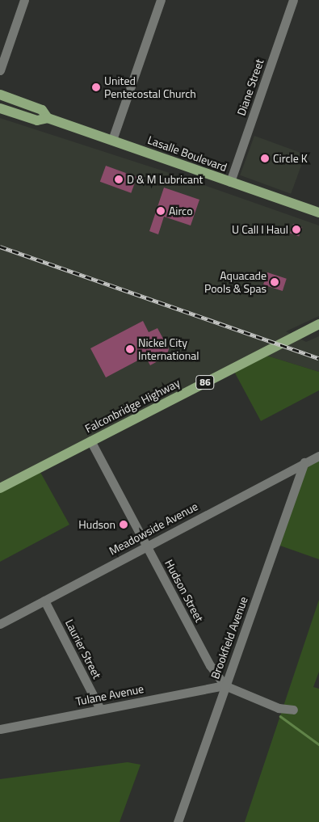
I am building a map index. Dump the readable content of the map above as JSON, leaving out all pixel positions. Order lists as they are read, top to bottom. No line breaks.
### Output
{"streets":{"main road":["Lasalle Boulevard","86","Falconbridge Highway"],"street":["Diane Street","Meadowside Avenue","Hudson Street","Brookfield Avenue","Laurier Street","Tulane Avenue"]},"crossings":[["Diane Street","Lasalle Boulevard"],["Falconbridge Highway","Hudson Street"],["Meadowside Avenue","Hudson Street"],["Meadowside Avenue","Brookfield Avenue"],["Meadowside Avenue","Laurier Street"],["Hudson Street","Brookfield Avenue"],["Hudson Street","Tulane Avenue"],["Brookfield Avenue","Tulane Avenue"],["Laurier Street","Tulane Avenue"]],"places":["United Pentecostal Church","Circle K","D & M Lubricant","Airco","U Call I Haul","Aquacade Pools & Spas","Nickel City International","Hudson"]}
